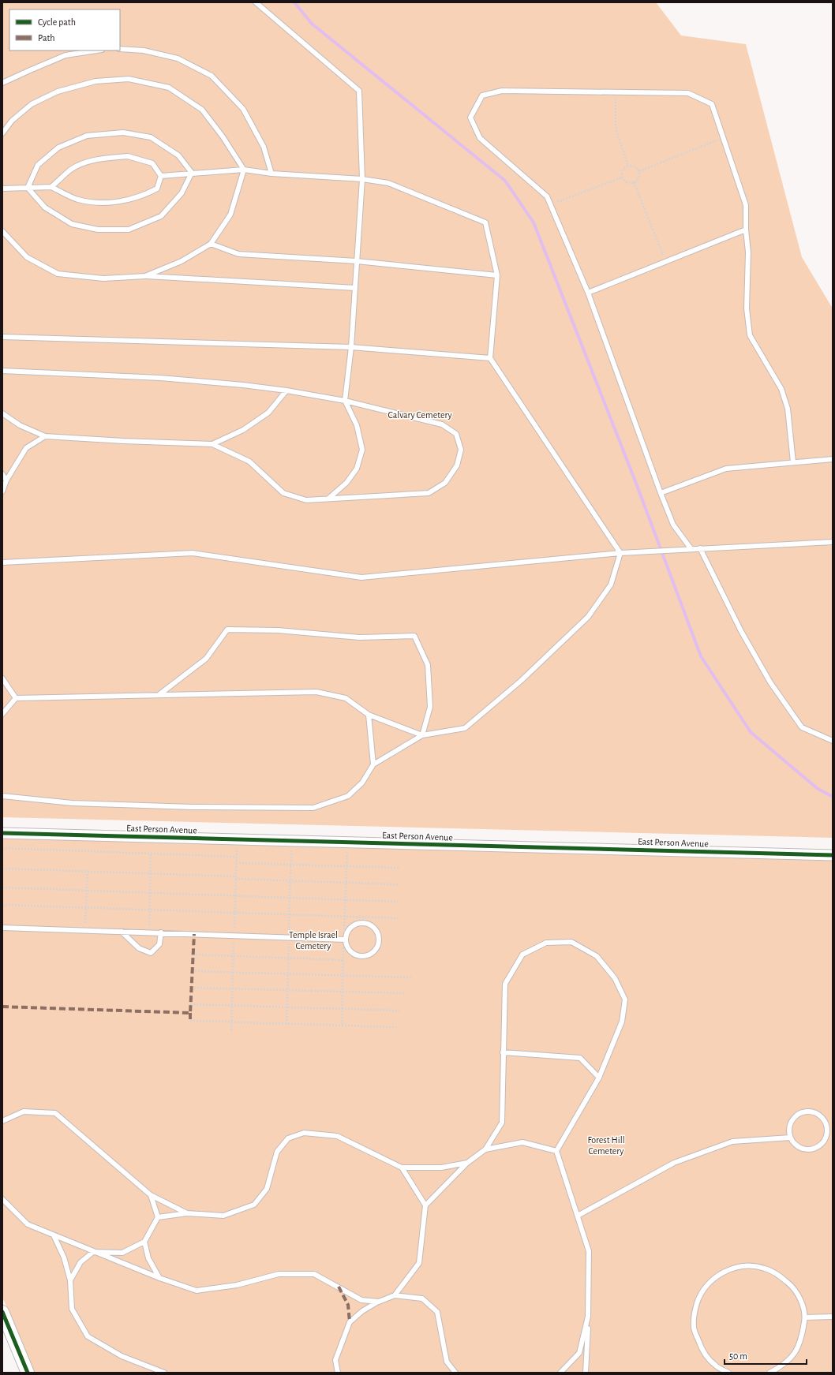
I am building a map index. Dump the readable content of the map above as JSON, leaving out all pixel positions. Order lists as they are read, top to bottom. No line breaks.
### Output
{"streets":{"street":["East Person Avenue"]},"parks":["Calvary Cemetery","Temple Israel Cemetery","Forest Hill Cemetery"],"legend":["Cycle path","Path"],"scale_bar":"50 m"}
